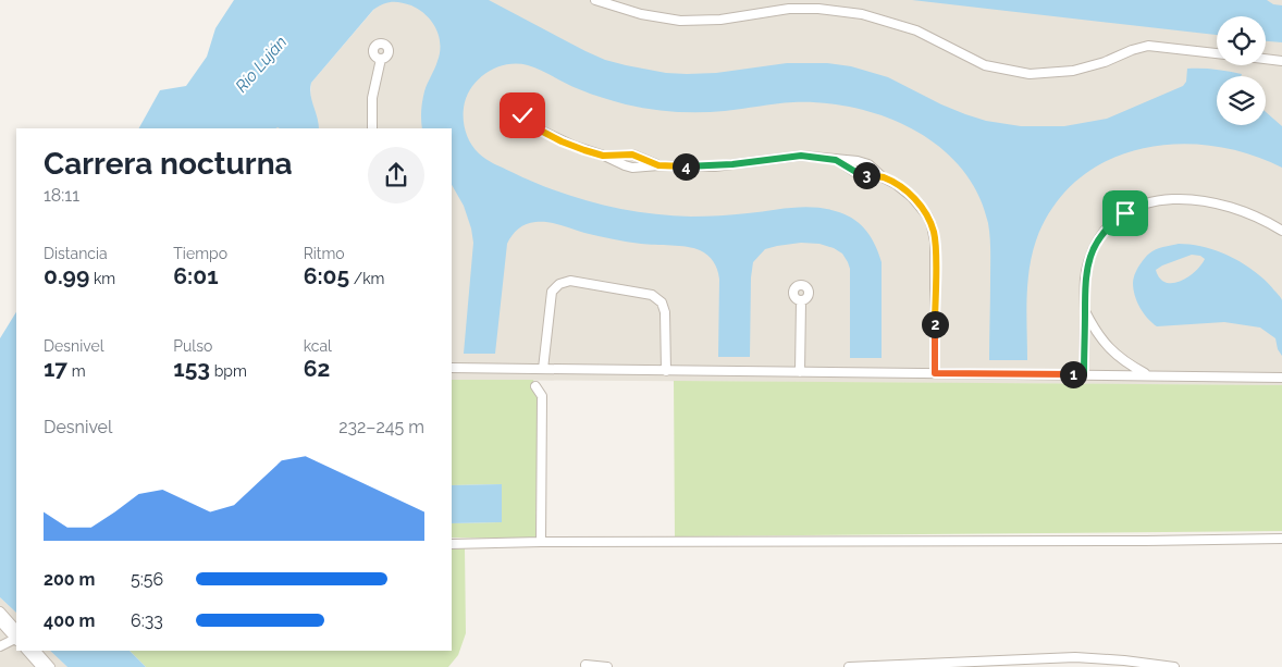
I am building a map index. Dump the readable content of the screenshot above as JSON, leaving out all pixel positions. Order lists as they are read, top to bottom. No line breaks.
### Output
{"water":["Río Luján"],"page":{"heading":["Carrera nocturna","18:11"],"pins":["4","3","2","1"],"stats":[["Distancia","0.99 km"],["Tiempo","6:01"],["Ritmo","6:05 /km"],["Desnivel","17 m"],["Pulso","153 bpm"],["kcal","62"]],"chart":["Desnivel","232–245 m"],"list":[{"name":"200 m","note":"5:56"},{"name":"400 m","note":"6:33"}]}}
